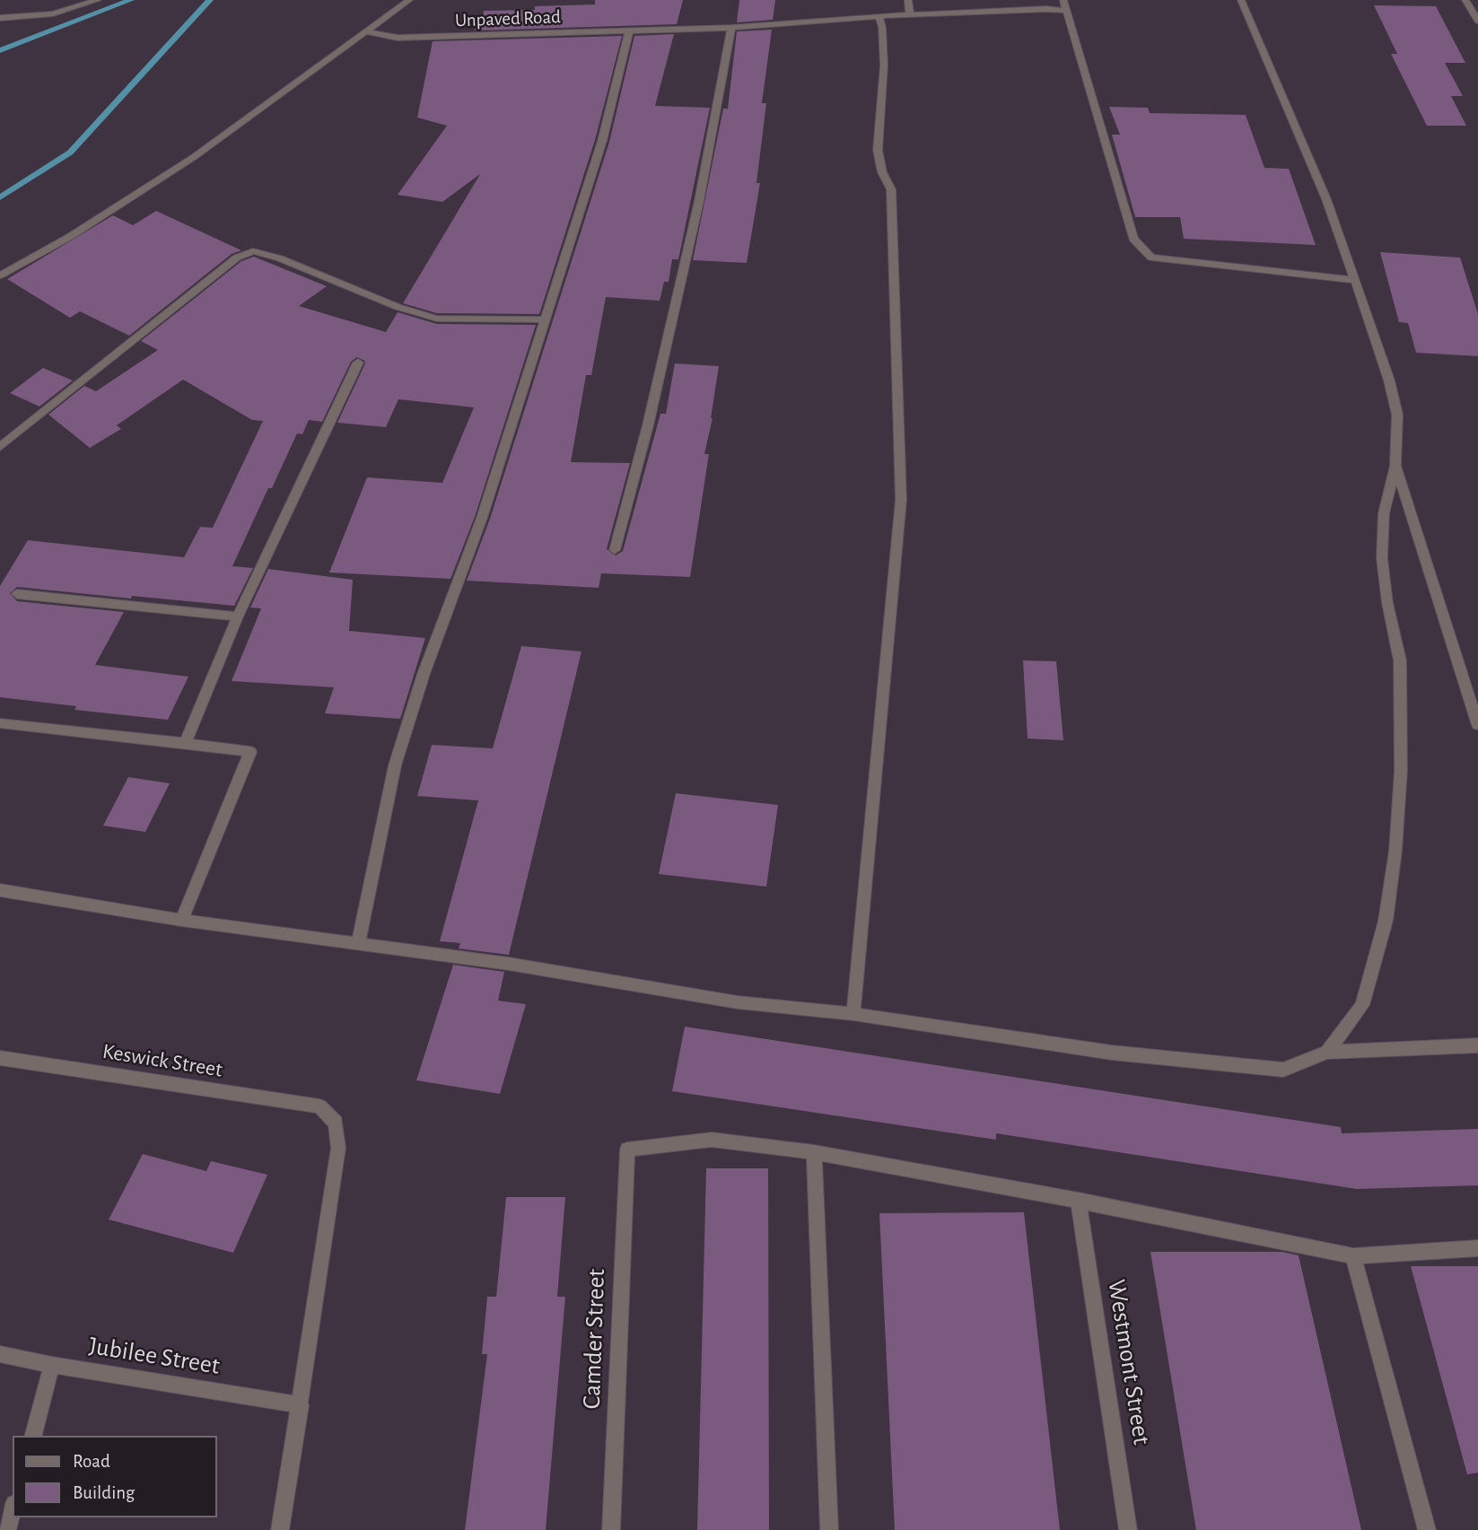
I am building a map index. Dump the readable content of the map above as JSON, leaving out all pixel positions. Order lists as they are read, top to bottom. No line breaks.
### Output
{"streets":{"street":["Unpaved Road","Keswick Street","Camder Street","Jubilee Street","Westmont Street"]},"crossings":[["Keswick Street","Jubilee Street"]],"legend":["Road","Building"]}
